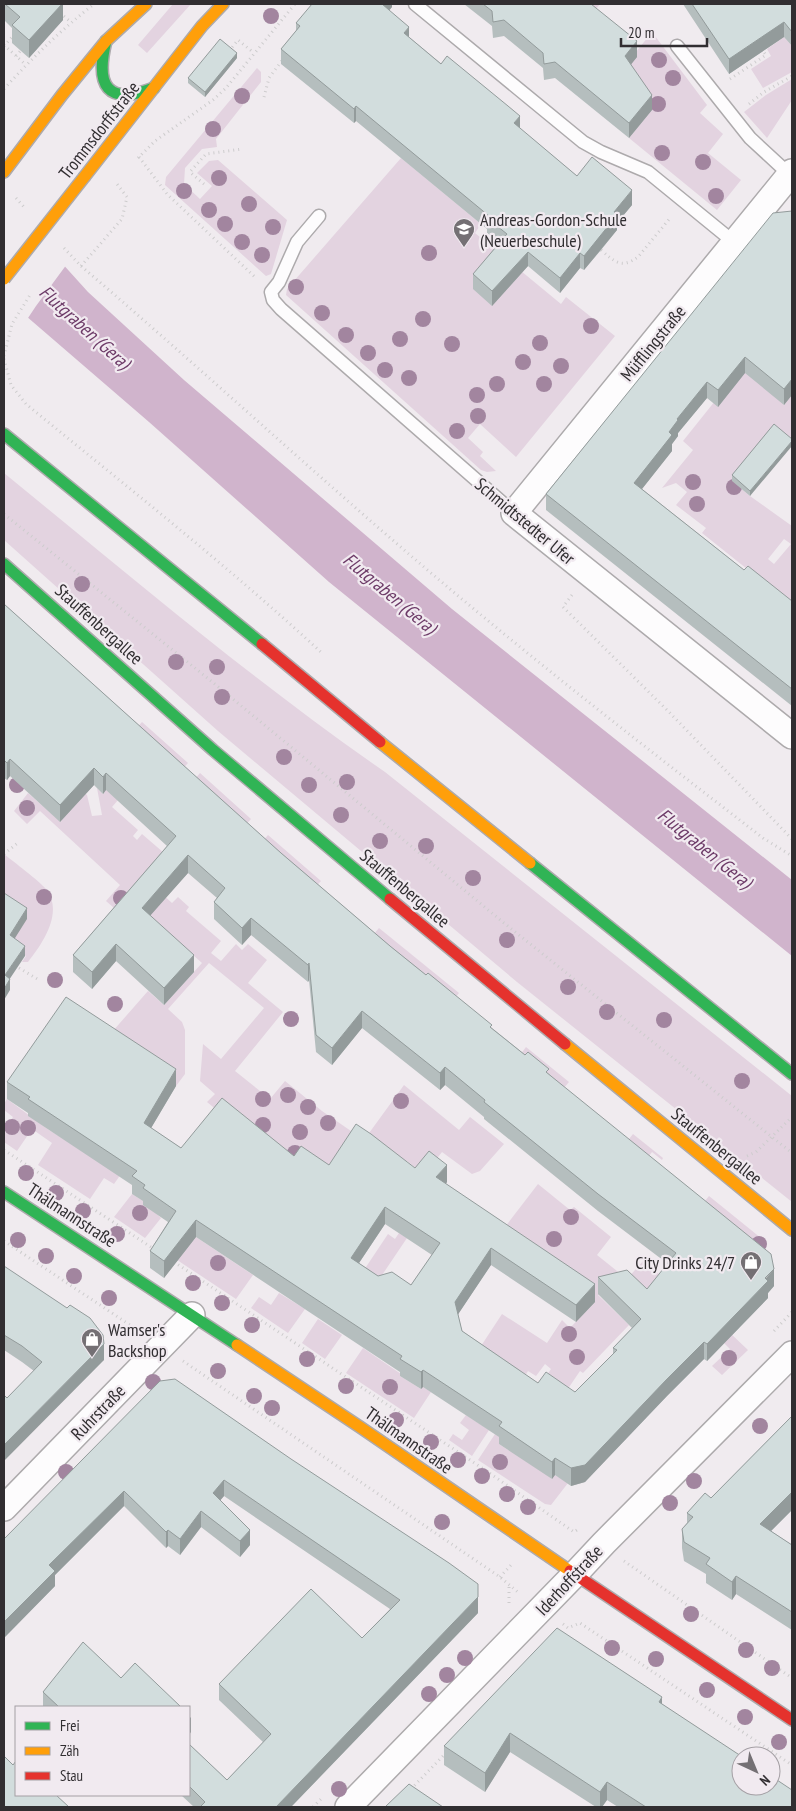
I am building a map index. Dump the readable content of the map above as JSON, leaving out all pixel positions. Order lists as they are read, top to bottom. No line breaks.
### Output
{"streets":{"main road":["Trommsdorffstraße","Stauffenbergallee","Thälmannstraße"],"street":["Müfflingstraße","Schmidtstedter Ufer","Ruhrstraße","Iderhoffstraße"]},"crossings":[["Müfflingstraße","Schmidtstedter Ufer"],["Thälmannstraße","Ruhrstraße"],["Thälmannstraße","Iderhoffstraße"]],"water":["Flutgraben (Gera)"],"places":{"school or university":["Andreas-Gordon-Schule (Neuerbeschule)"],"shop":["City Drinks 24/7","Wamser's Backshop"]},"legend":["Frei","Zäh","Stau"],"scale_bar":"20 m","north":"bottom right"}
